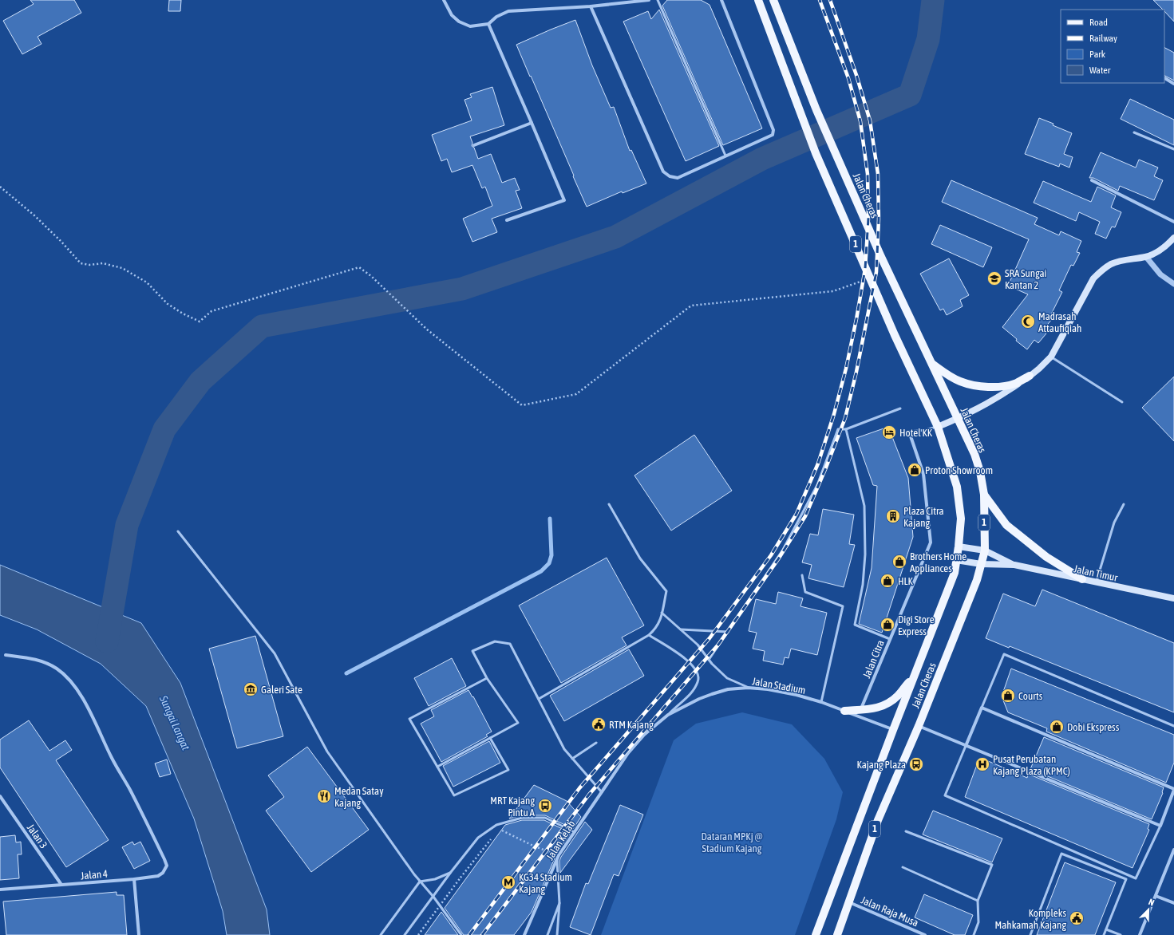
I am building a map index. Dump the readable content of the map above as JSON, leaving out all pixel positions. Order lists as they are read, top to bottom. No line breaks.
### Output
{"streets":{"main road":["Jalan Cheras","1","Jalan Timur"],"street":["Jalan Citra","Jalan Stadium","Jalan 3","Jalan Kelab","Jalan 4","Jalan Raja Musa"]},"crossings":[["Jalan Cheras","Jalan Timur"],["Jalan Cheras","Jalan Stadium"],["Jalan Cheras","Jalan Raja Musa"],["Jalan Stadium","Jalan Kelab"],["Jalan 3","Jalan 4"]],"water":["Sungai Langat"],"parks":["Dataran MPKj @ Stadium Kajang"],"places":{"school or university":["SRA Sungai Kantan 2"],"mosque":["Madrasah Attaufiqiah"],"hotel":["Hotel KK"],"shop":["Proton Showroom","Brothers Home Appliances","HLK","Digi Store Express","Courts","Dobi Ekspress"],"building":["Plaza Citra Kajang"],"museum":["Galeri Sate"],"public building":["RTM Kajang","Kompleks Mahkamah Kajang"],"bus stop":["Kajang Plaza","MRT Kajang Pintu A"],"hospital":["Pusat Perubatan Kajang Plaza (KPMC)"],"restaurant":["Medan Satay Kajang"],"metro station":["KG34 Stadium Kajang"]},"legend":["Road","Railway","Park","Water"],"north":"top right"}
